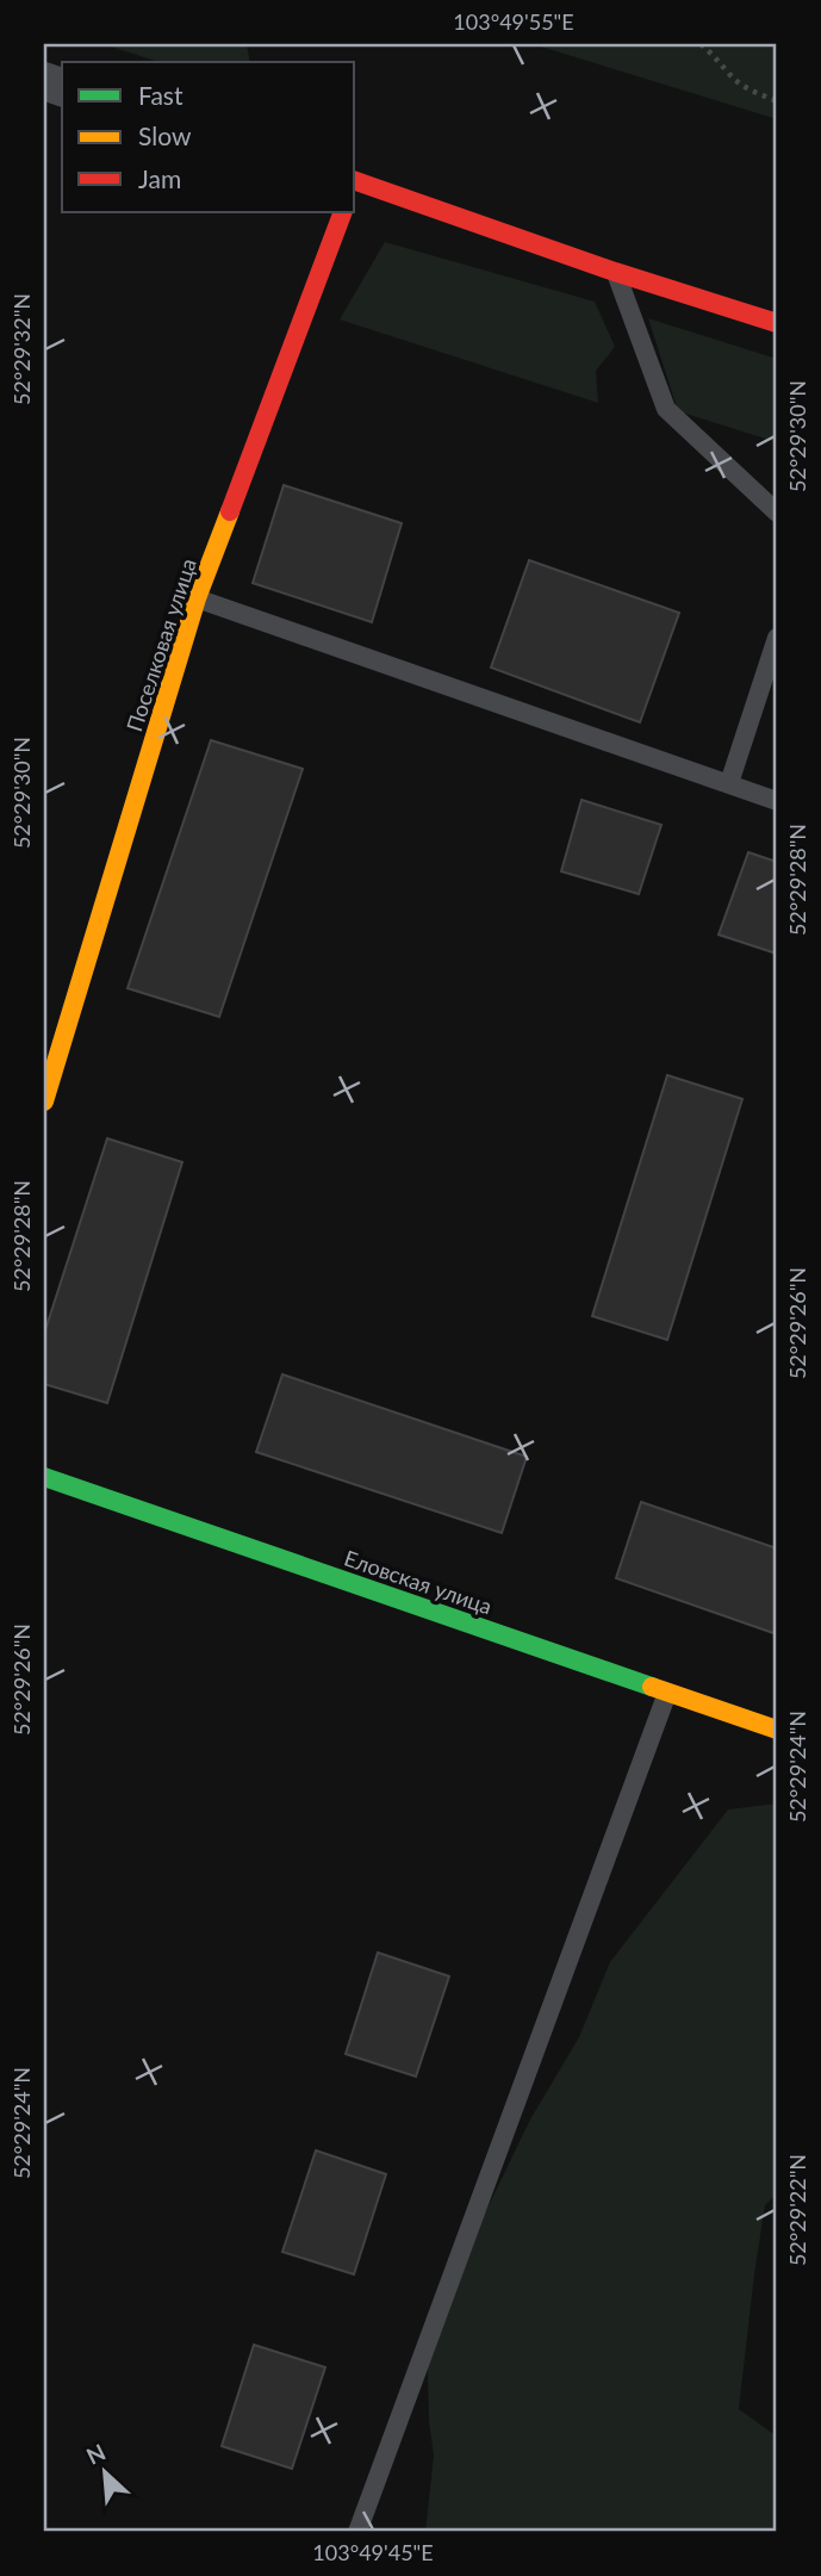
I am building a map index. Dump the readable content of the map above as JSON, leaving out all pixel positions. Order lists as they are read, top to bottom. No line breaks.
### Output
{"streets":{"street":["Поселковая улица","Еловская улица"]},"legend":["Fast","Slow","Jam"],"north":"top left","coordinates":["103°49'55\"E","52°29'32\"N","52°29'30\"N","52°29'28\"N","52°29'26\"N","52°29'24\"N","52°29'22\"N","103°49'45\"E"]}
